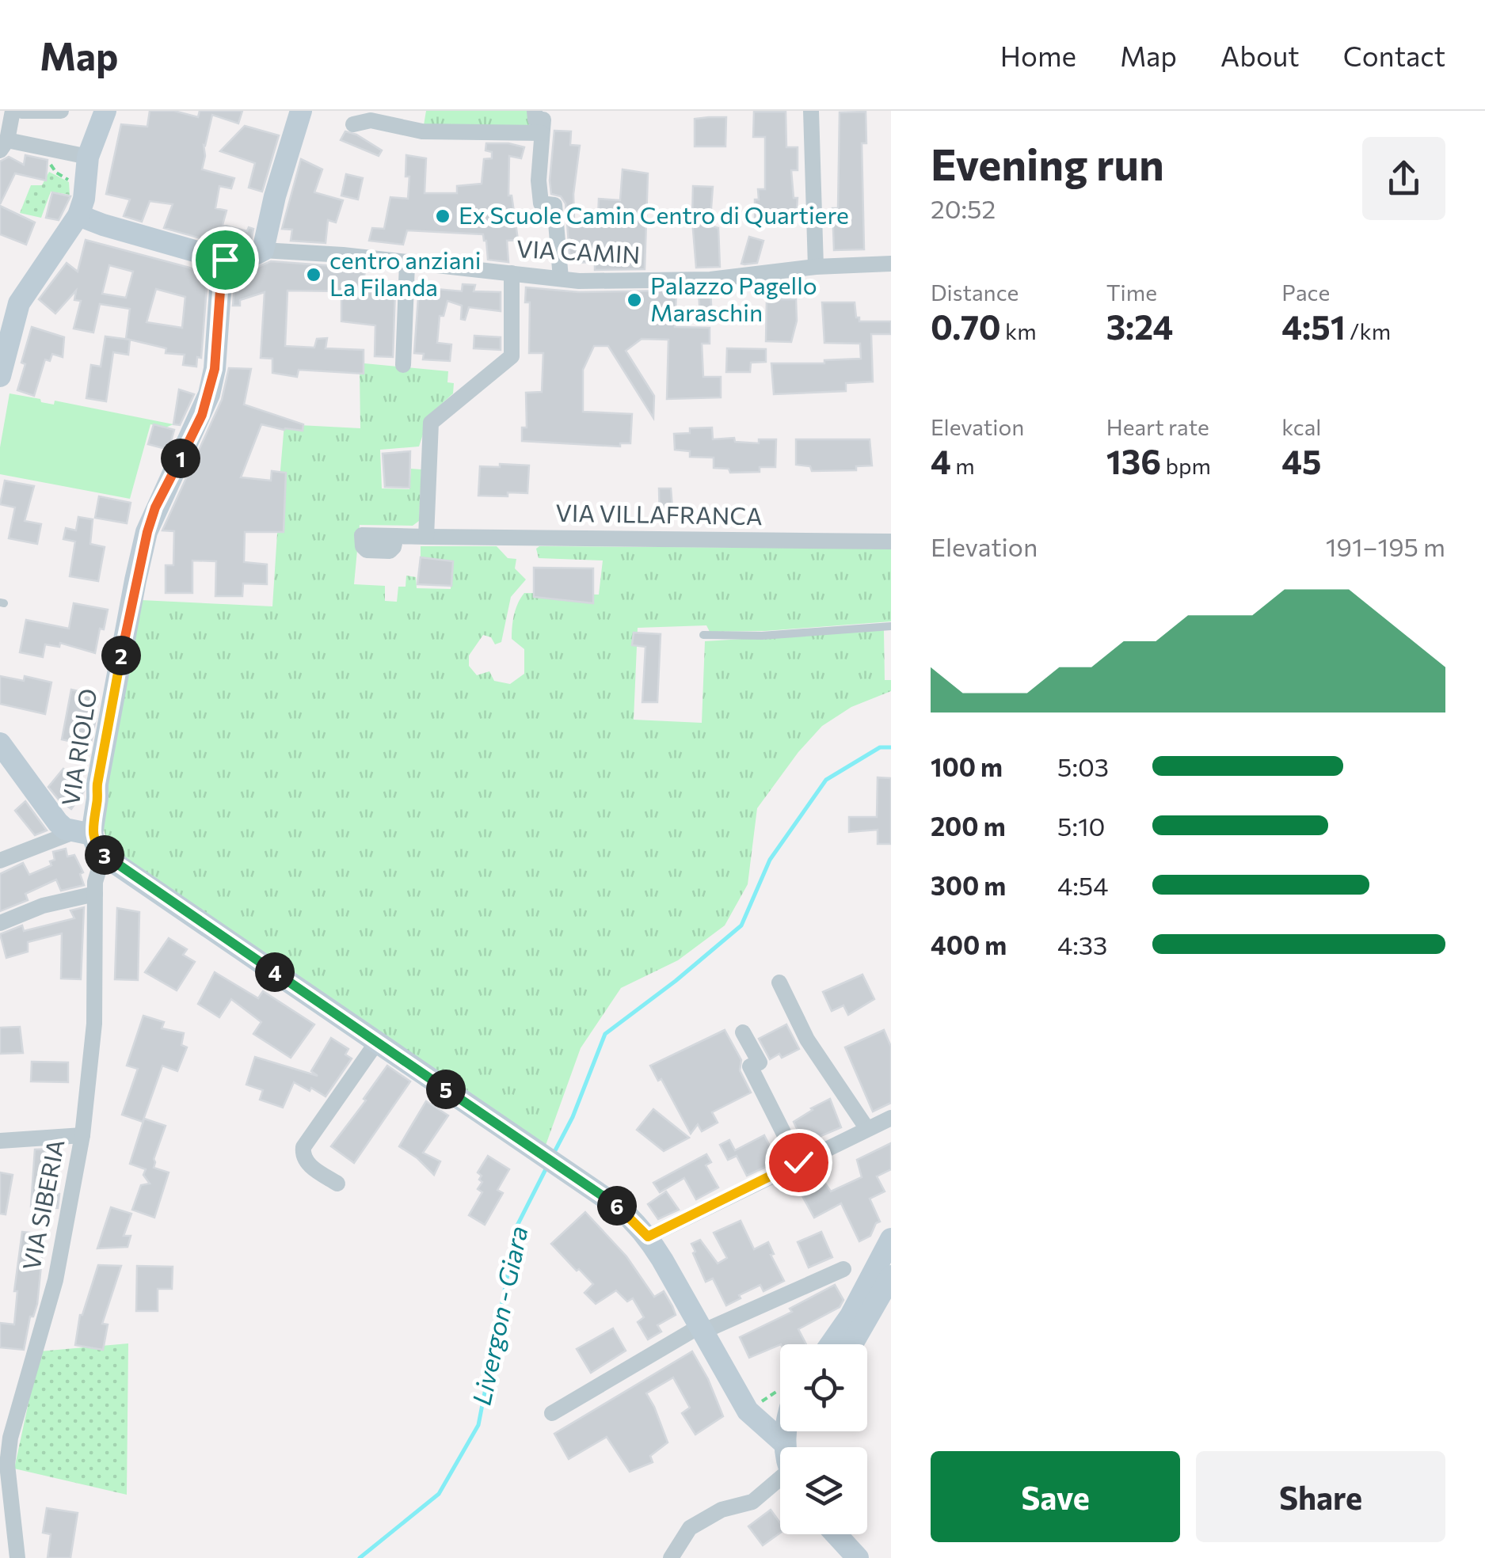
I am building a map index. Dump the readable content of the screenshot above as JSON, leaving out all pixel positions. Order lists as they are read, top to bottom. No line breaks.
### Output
{"streets":{"street":["VIA CAMIN","VIA VILLAFRANCA","VIA RIOLO","VIA SIBERIA"]},"water":["Livergon - Giara"],"places":["Ex Scuole Camin Centro di Quartiere","centro anziani La Filanda","Palazzo Pagello Maraschin"],"page":{"header":"Map","nav":["Home","Map","About","Contact"],"heading":["Evening run","20:52"],"stats":[["Distance","0.70 km"],["Time","3:24"],["Pace","4:51 /km"],["Elevation","4 m"],["Heart rate","136 bpm"],["kcal","45"]],"pins":["1","2","3","4","5","6"],"chart":["Elevation","191–195 m"],"list":[{"name":"100 m","note":"5:03"},{"name":"200 m","note":"5:10"},{"name":"300 m","note":"4:54"},{"name":"400 m","note":"4:33"}],"buttons":["Save","Share"]}}
